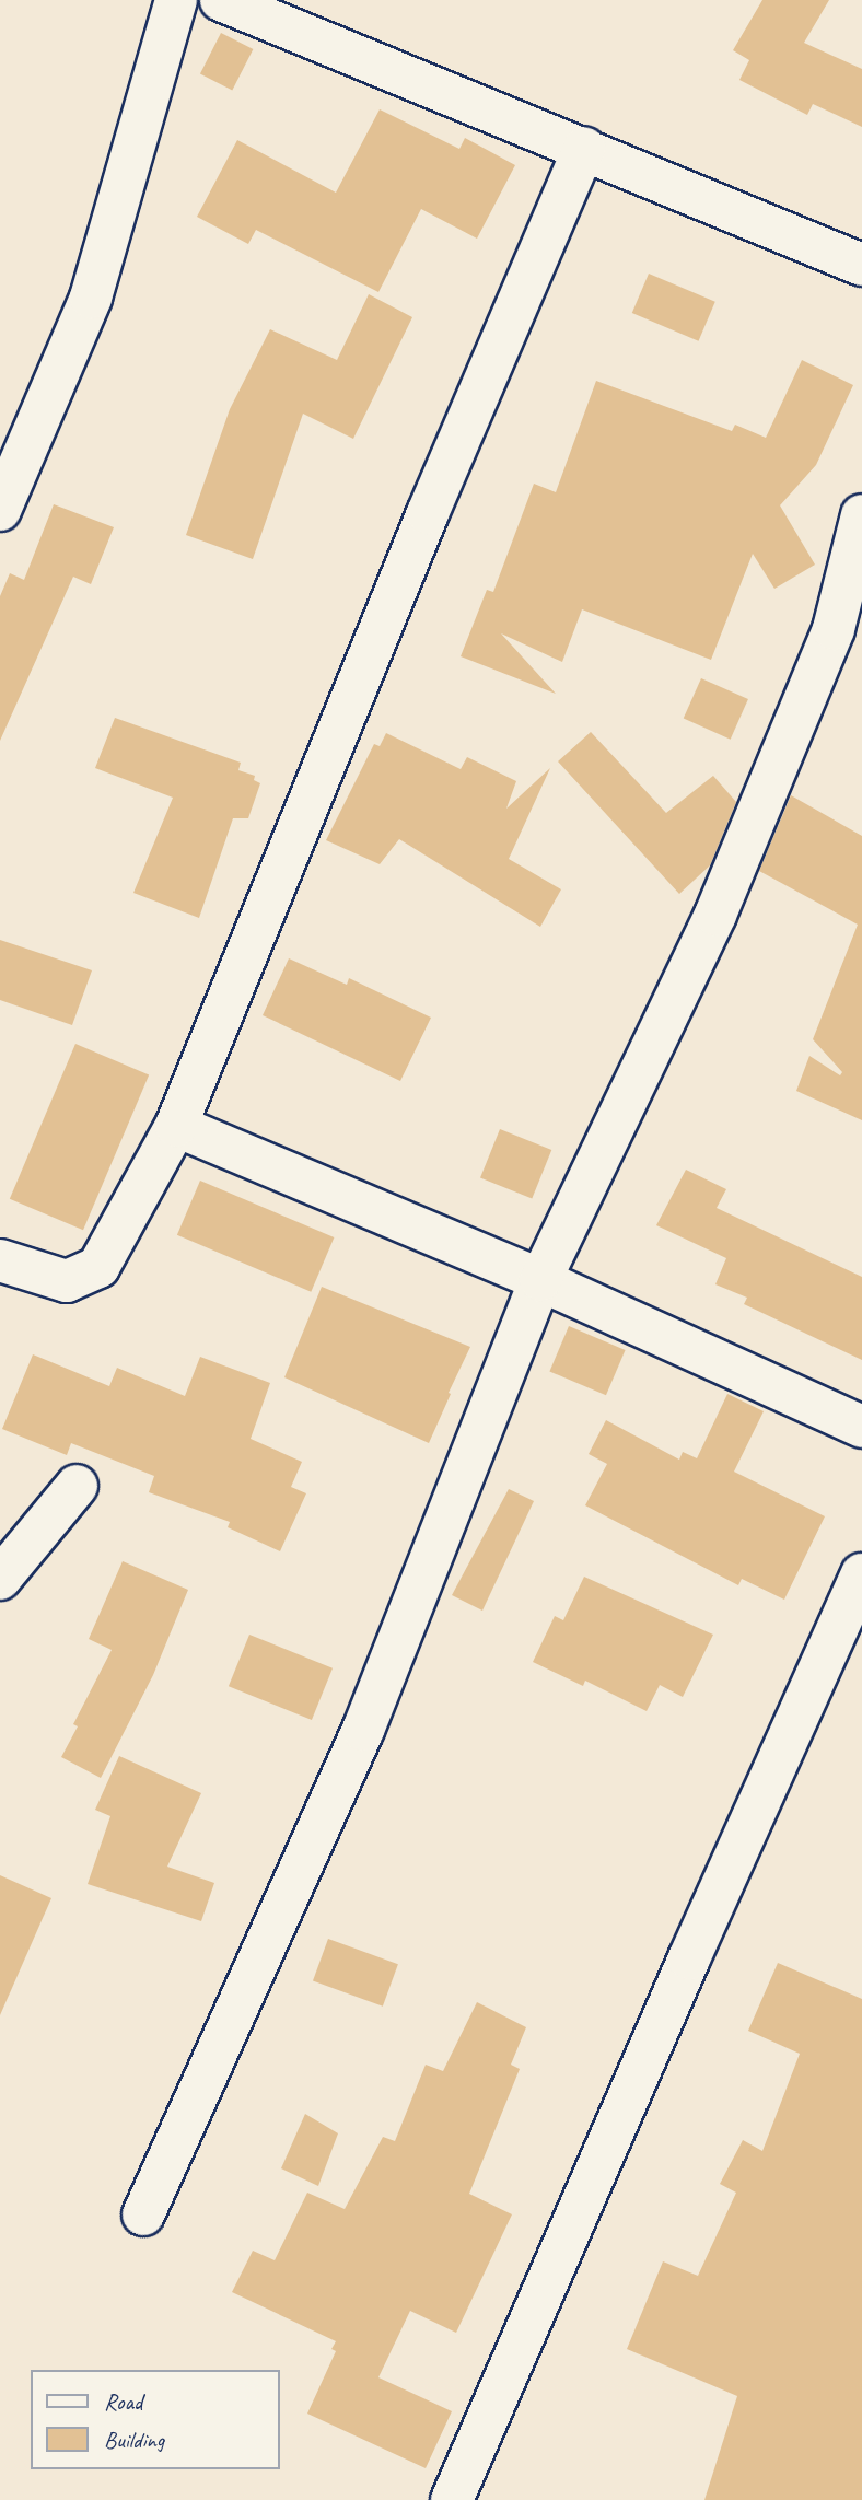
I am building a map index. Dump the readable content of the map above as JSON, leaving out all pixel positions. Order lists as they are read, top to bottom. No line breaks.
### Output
{"legend":["Road","Building"]}
